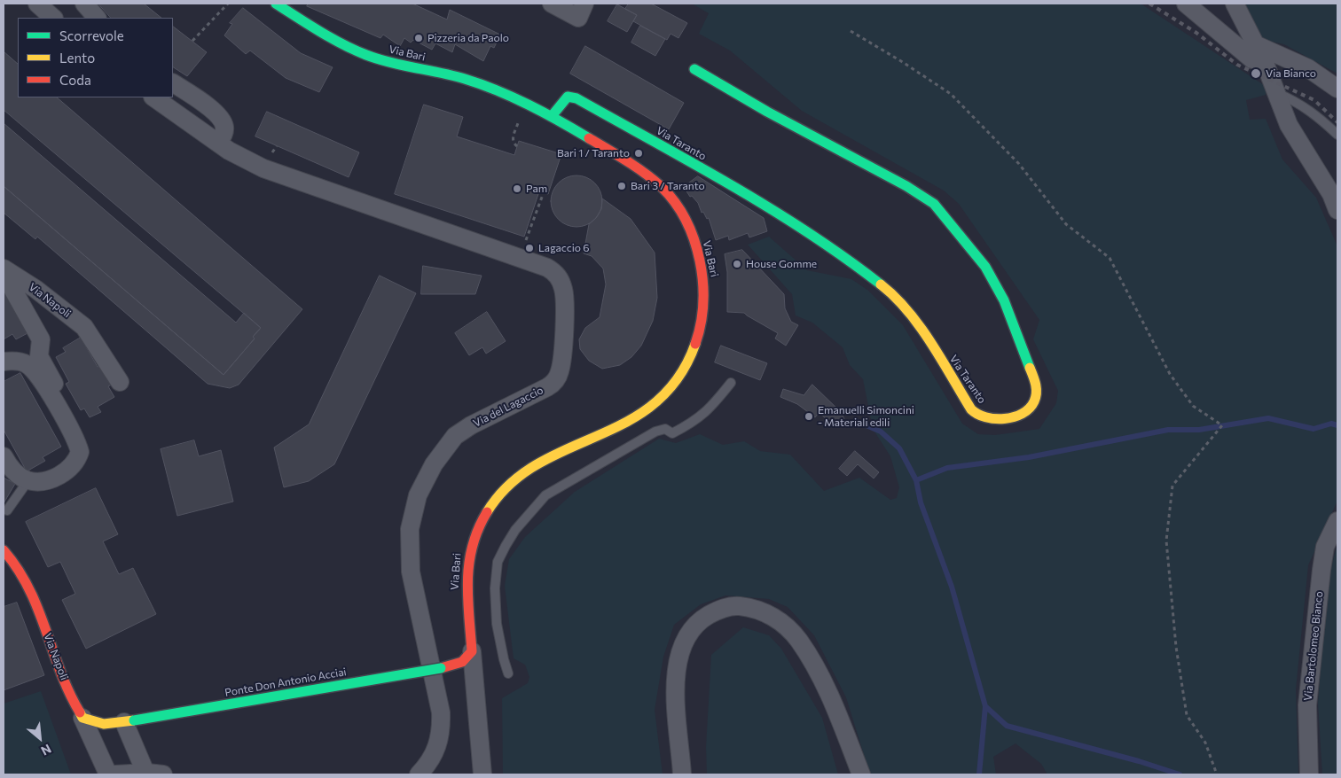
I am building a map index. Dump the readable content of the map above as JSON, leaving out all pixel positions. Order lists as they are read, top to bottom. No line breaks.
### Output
{"streets":{"street":["Via Bari","Via Taranto","Via Napoli","Via del Lagaccio","Via Bartolomeo Bianco","Ponte Don Antonio Acciai"]},"crossings":[["Via Bari","Via Taranto"],["Via Bari","Ponte Don Antonio Acciai"]],"places":["Pizzeria da Paolo","Via Bianco","Bari 1 / Taranto","Bari 3 / Taranto","Pam","Lagaccio 6","House Gomme","Emanuelli Simoncini - Materiali edili"],"legend":["Scorrevole","Lento","Coda"],"north":"bottom right"}
